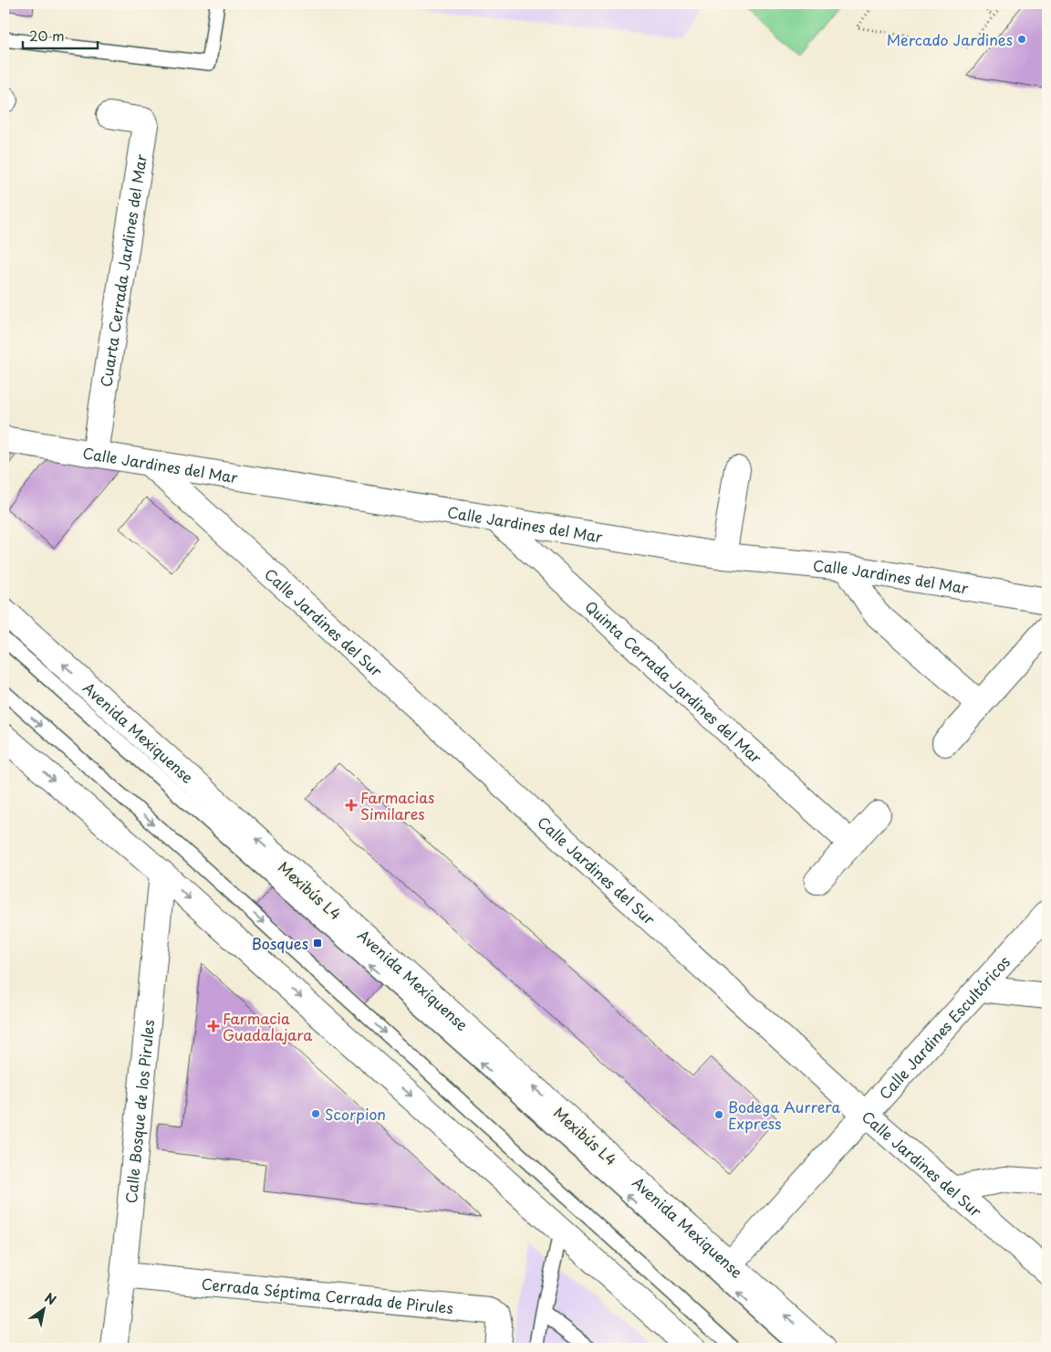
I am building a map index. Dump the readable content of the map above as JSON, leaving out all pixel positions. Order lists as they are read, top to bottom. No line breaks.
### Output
{"streets":{"street":["Cuarta Cerrada Jardines del Mar","Calle Jardines del Mar","Calle Jardines del Sur","Quinta Cerrada Jardines del Mar","Avenida Mexiquense","Calle Jardines Escultóricos","Calle Bosque de los Pirules","Cerrada Séptima Cerrada de Pirules"],"lane":["Mexibús L4"]},"crossings":[["Cuarta Cerrada Jardines del Mar","Calle Jardines del Mar"],["Calle Jardines del Mar","Calle Jardines del Sur"],["Calle Jardines del Mar","Quinta Cerrada Jardines del Mar"],["Calle Jardines del Sur","Calle Jardines Escultóricos"],["Avenida Mexiquense","Calle Jardines Escultóricos"],["Calle Bosque de los Pirules","Cerrada Séptima Cerrada de Pirules"]],"places":{"other":["Mercado Jardines","Scorpion","Bodega Aurrera Express"],"health":["Farmacias Similares","Farmacia Guadalajara"],"transit":["Bosques"]},"scale_bar":"20 m","north":"top right"}
